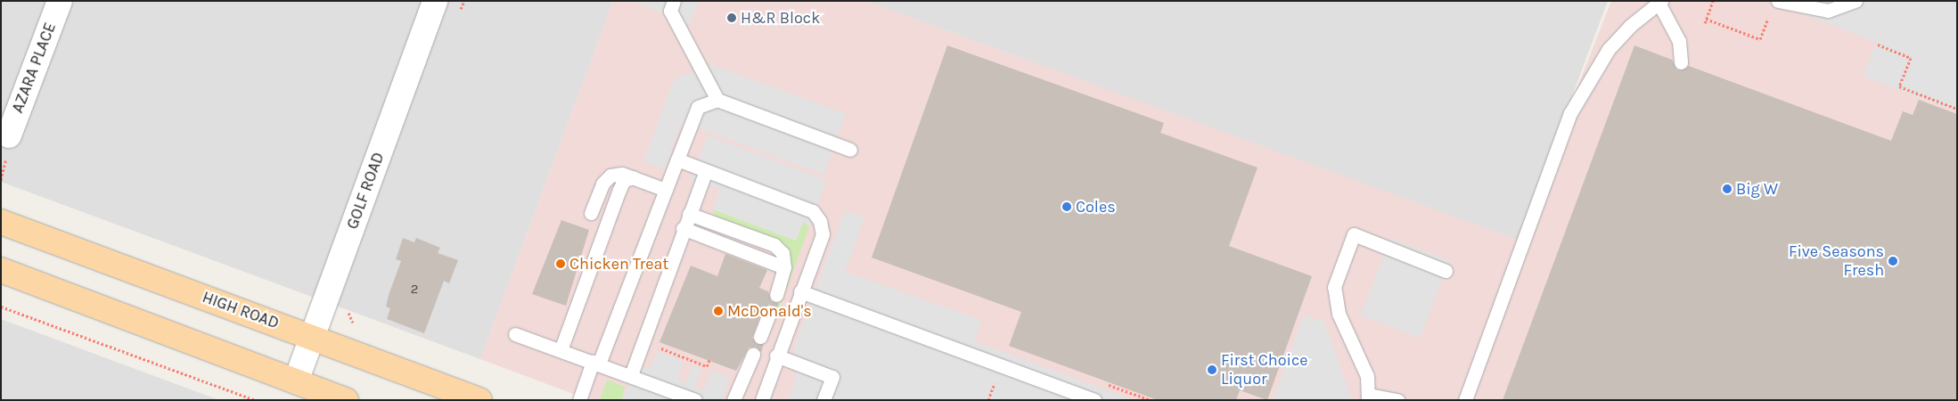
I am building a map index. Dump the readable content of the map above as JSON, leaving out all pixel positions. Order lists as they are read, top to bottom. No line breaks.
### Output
{"streets":{"main road":["HIGH ROAD"],"street":["AZARA PLACE","GOLF ROAD"]},"crossings":[["GOLF ROAD","HIGH ROAD"]],"places":["H&R Block","Big W","Coles","Five Seasons Fresh","Chicken Treat","McDonald's","First Choice Liquor"],"house_numbers":["2"]}
